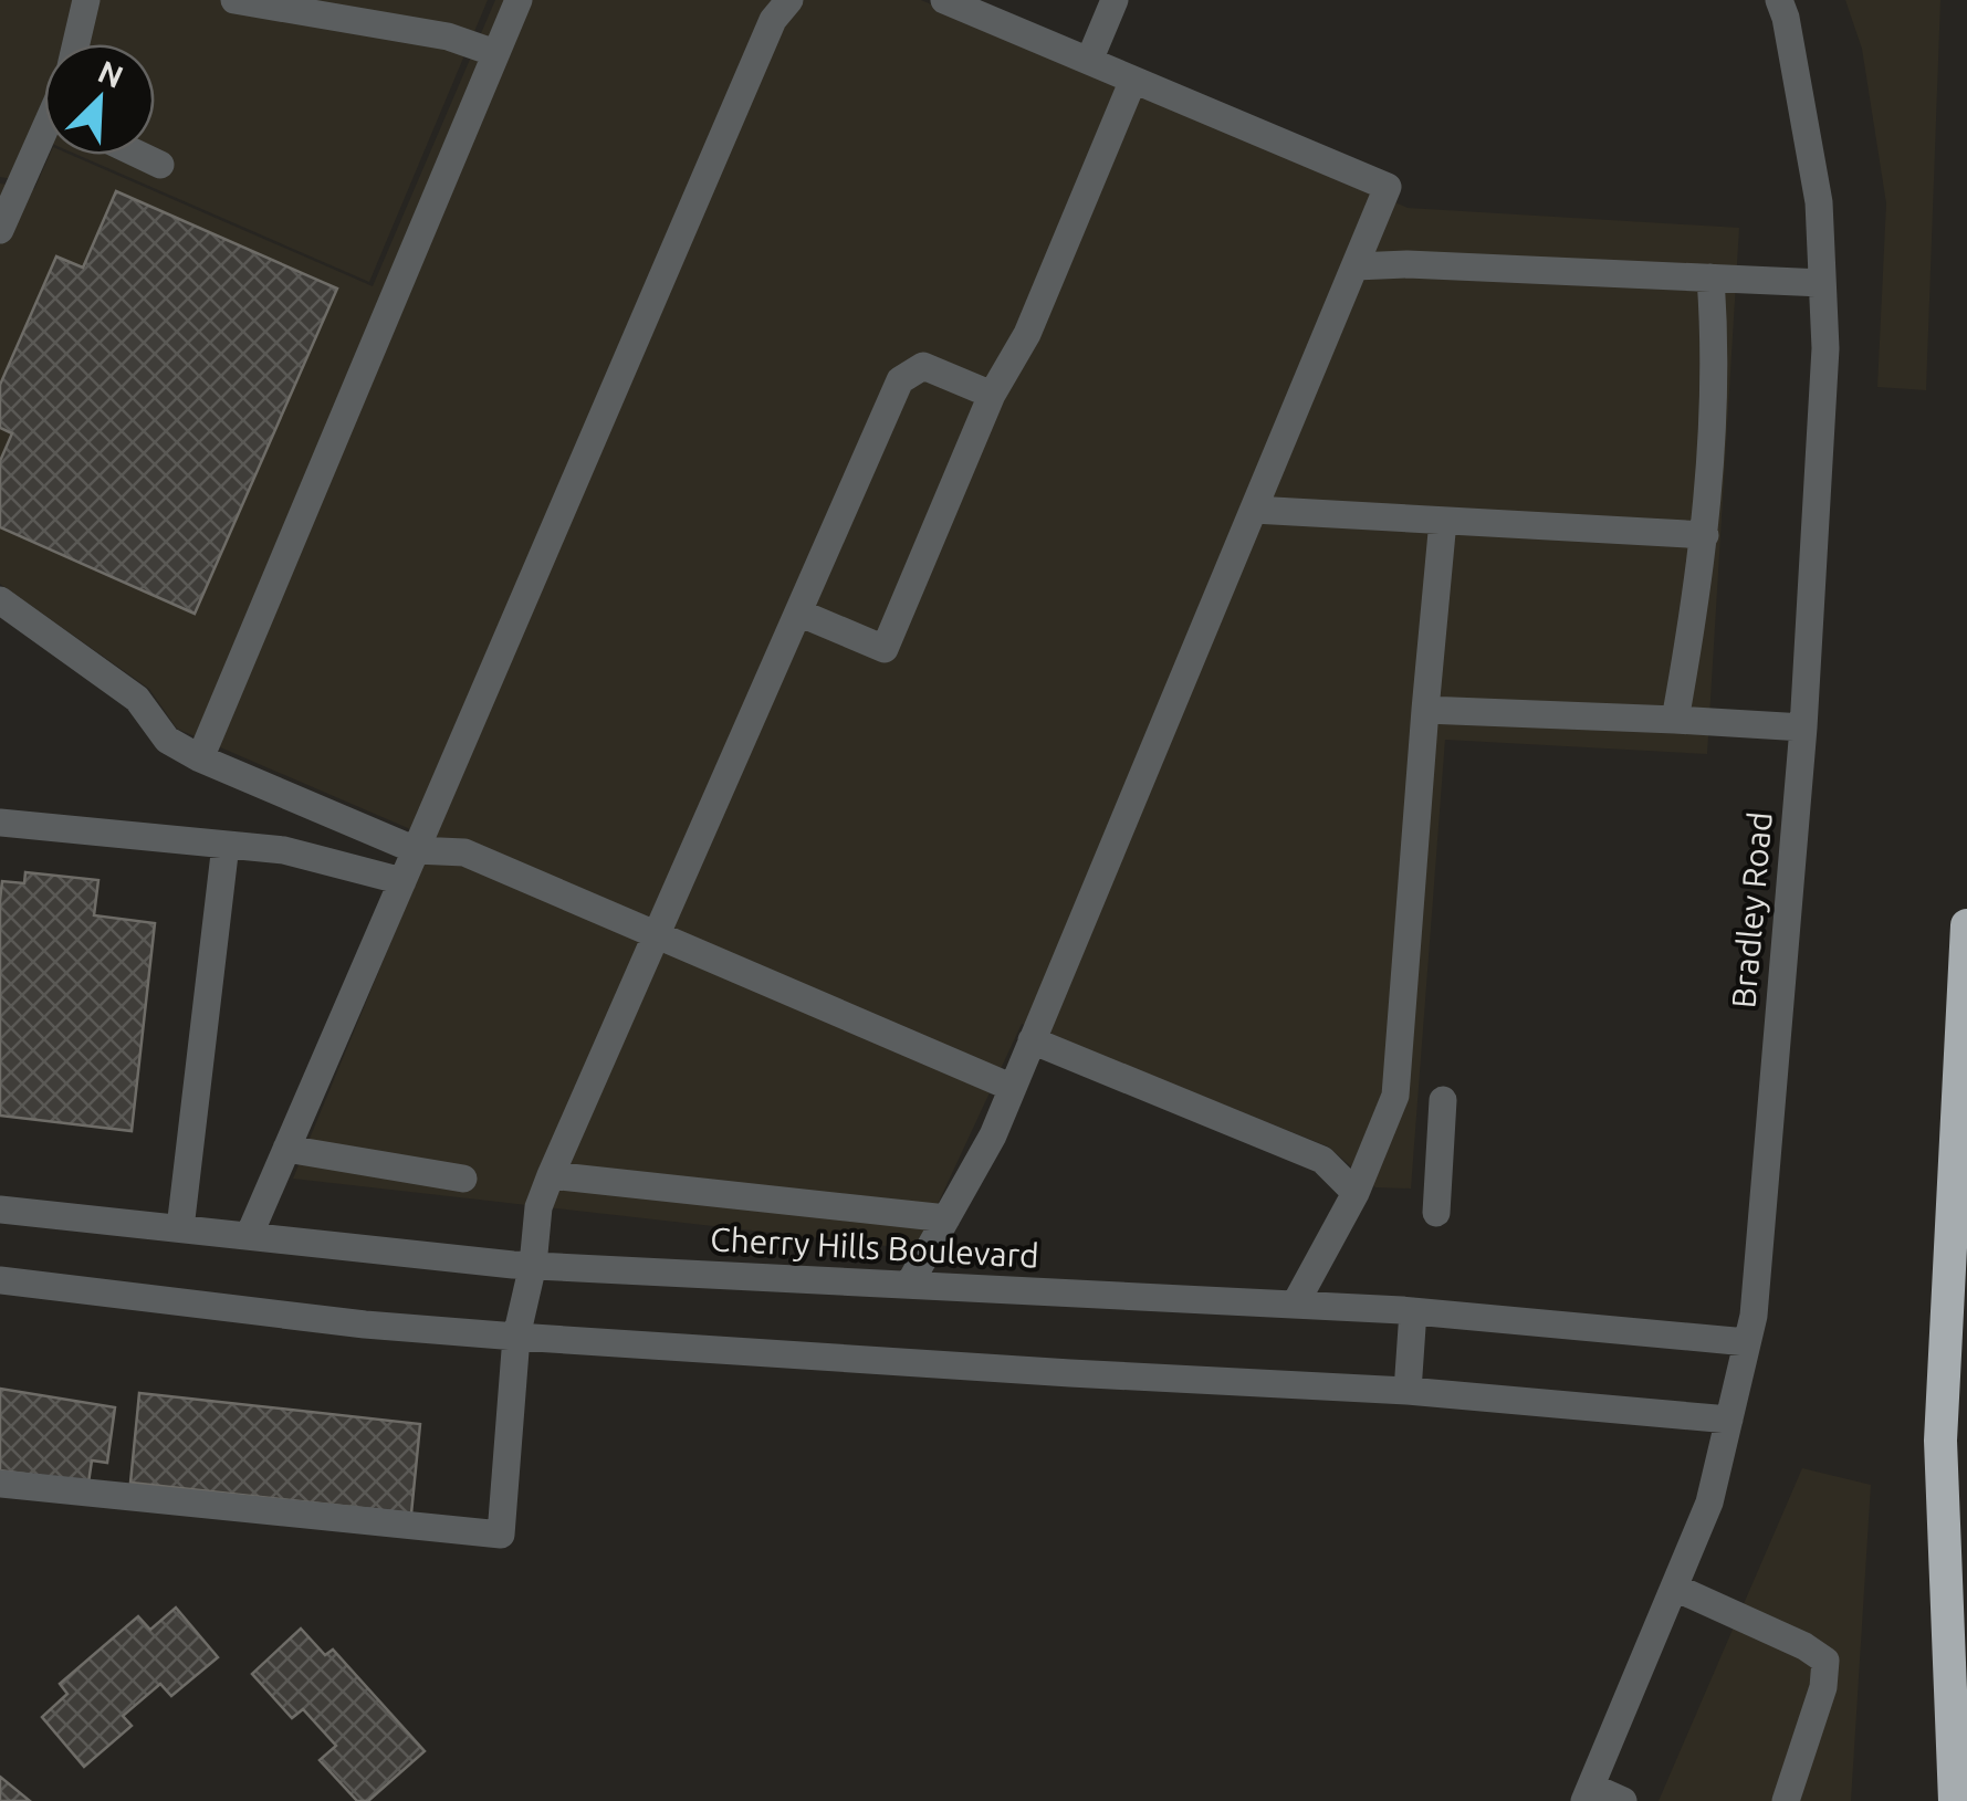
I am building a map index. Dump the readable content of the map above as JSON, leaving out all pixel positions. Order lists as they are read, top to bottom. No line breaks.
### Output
{"streets":{"street":["Bradley Road","Cherry Hills Boulevard"]},"crossings":[["Bradley Road","Cherry Hills Boulevard"]],"north":"top right"}
